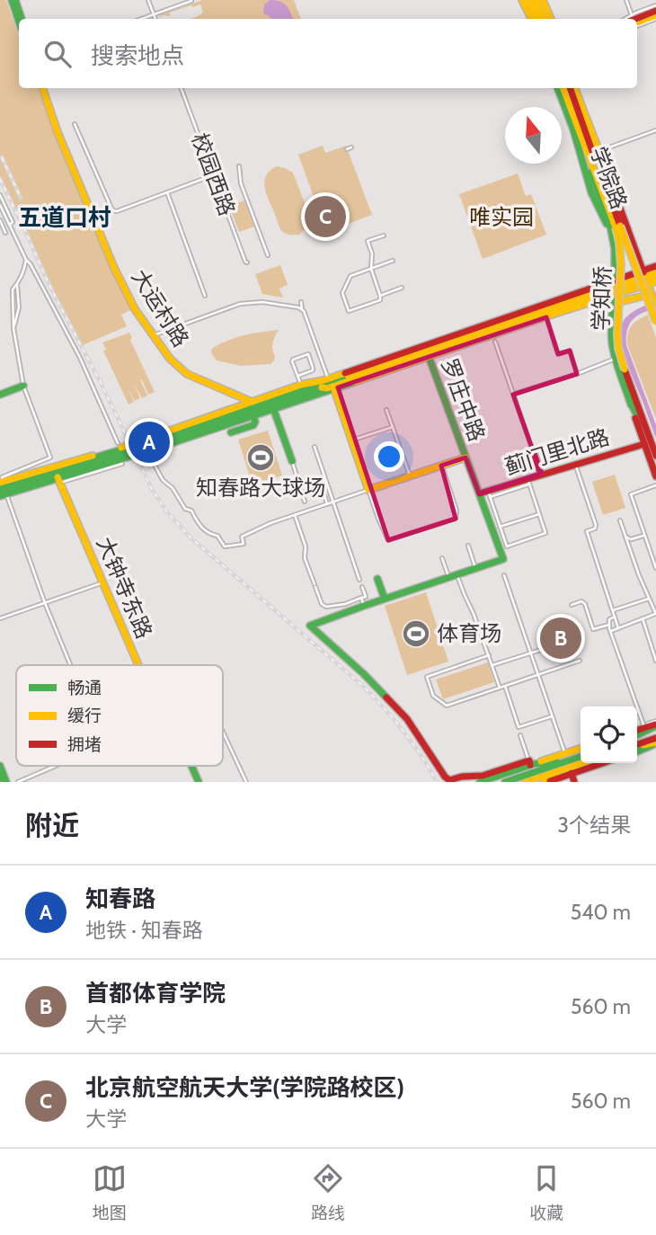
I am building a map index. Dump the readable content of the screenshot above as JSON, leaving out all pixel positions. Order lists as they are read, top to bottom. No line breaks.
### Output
{"streets":{"main road":["学院路","学知桥","大运村路","罗庄中路","蓟门里北路","大钟寺东路"],"street":["校园西路"]},"crossings":[["学院路","学知桥"],["罗庄中路","蓟门里北路"]],"districts":["五道口村"],"parks":["唯实园"],"places":{"sports":["知春路大球场","体育场"]},"legend":["畅通","缓行","拥堵"],"north":"top","page":{"search":"搜索地点","pins":["C","A","B"],"heading":["附近","3个结果"],"list":[{"mark":"A","name":"知春路","note":"地铁 · 知春路","value":"540 m"},{"mark":"B","name":"首都体育学院","note":"大学","value":"560 m"},{"mark":"C","name":"北京航空航天大学(学院路校区)","note":"大学","value":"560 m"}],"nav":["地图","路线","收藏"]}}
